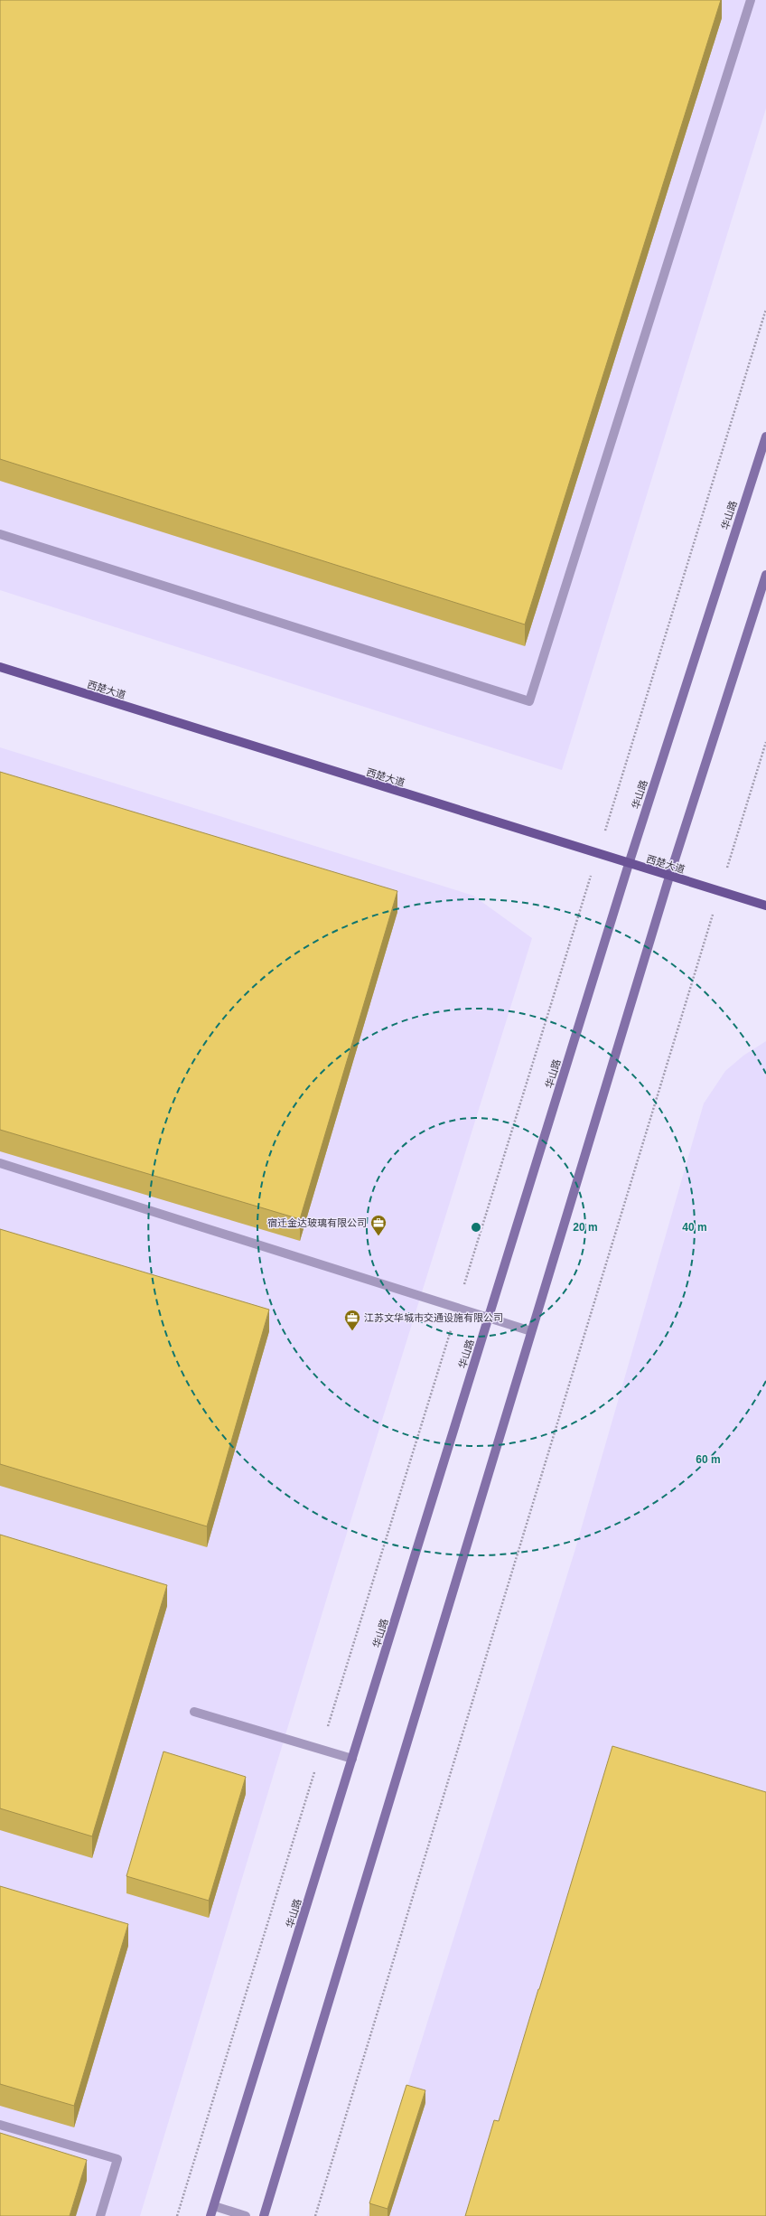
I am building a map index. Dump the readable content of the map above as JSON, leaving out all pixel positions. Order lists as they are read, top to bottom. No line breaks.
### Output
{"streets":{"main road":["西楚大道"],"street":["华山路"]},"crossings":[["华山路","西楚大道"]],"places":{"office":["宿迁金达玻璃有限公司","江苏文华城市交通设施有限公司"]},"rings":["20 m","40 m","60 m"]}
